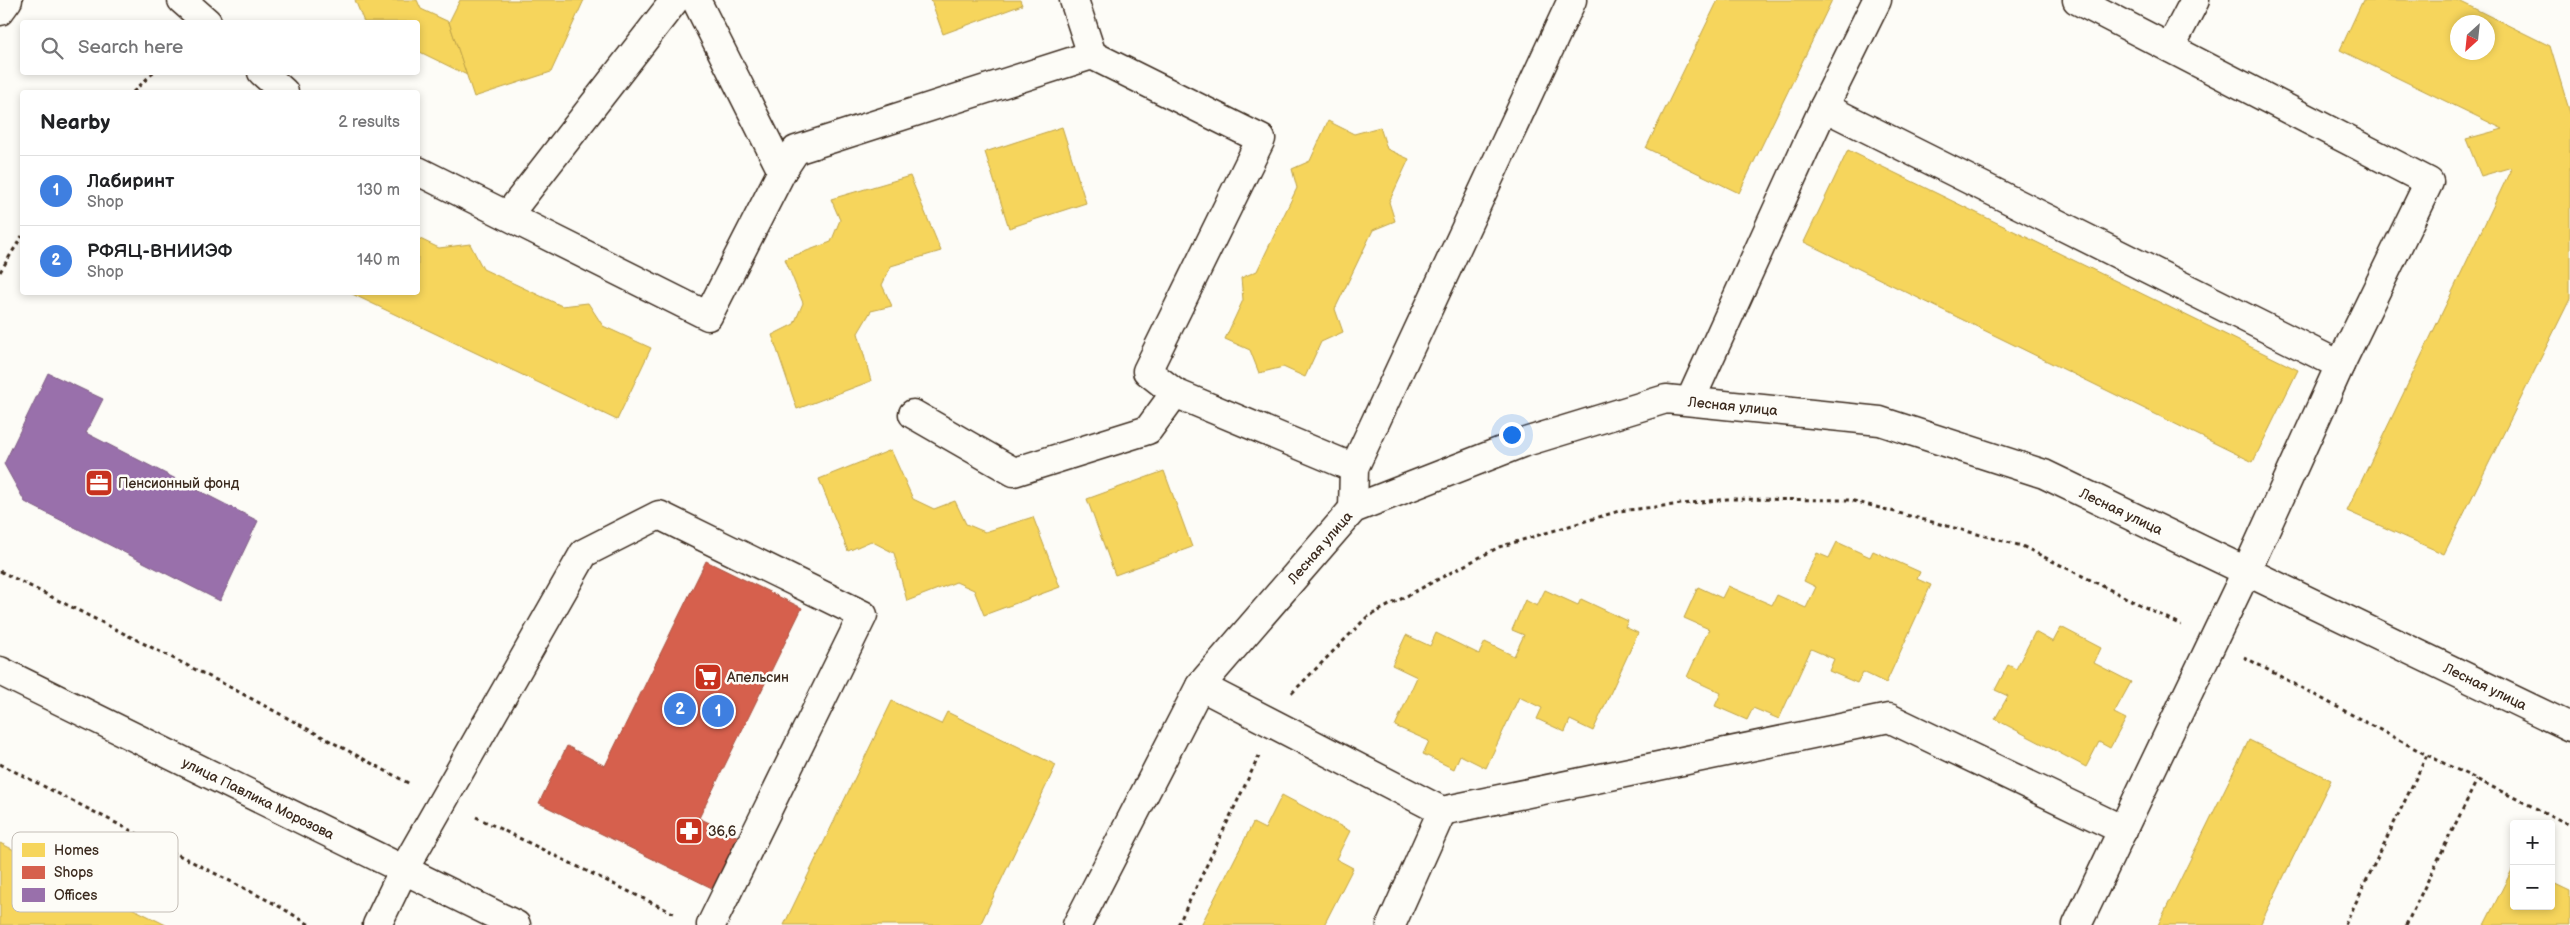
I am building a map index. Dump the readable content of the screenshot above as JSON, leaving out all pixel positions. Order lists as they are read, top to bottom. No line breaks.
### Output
{"streets":{"street":["Лесная улица","улица Павлика Морозова"]},"places":{"office":["Пенсионный фонд"],"supermarket":["Апельсин"],"pharmacy":["36,6"]},"legend":["Homes","Shops","Offices"],"north":"bottom left","page":{"search":"Search here","heading":["Nearby","2 results"],"list":[{"mark":"1","name":"Лабиринт","note":"Shop","value":"130 m"},{"mark":"2","name":"РФЯЦ-ВНИИЭФ","note":"Shop","value":"140 m"}],"pins":["2","1"],"map_buttons":["+","−"]}}
